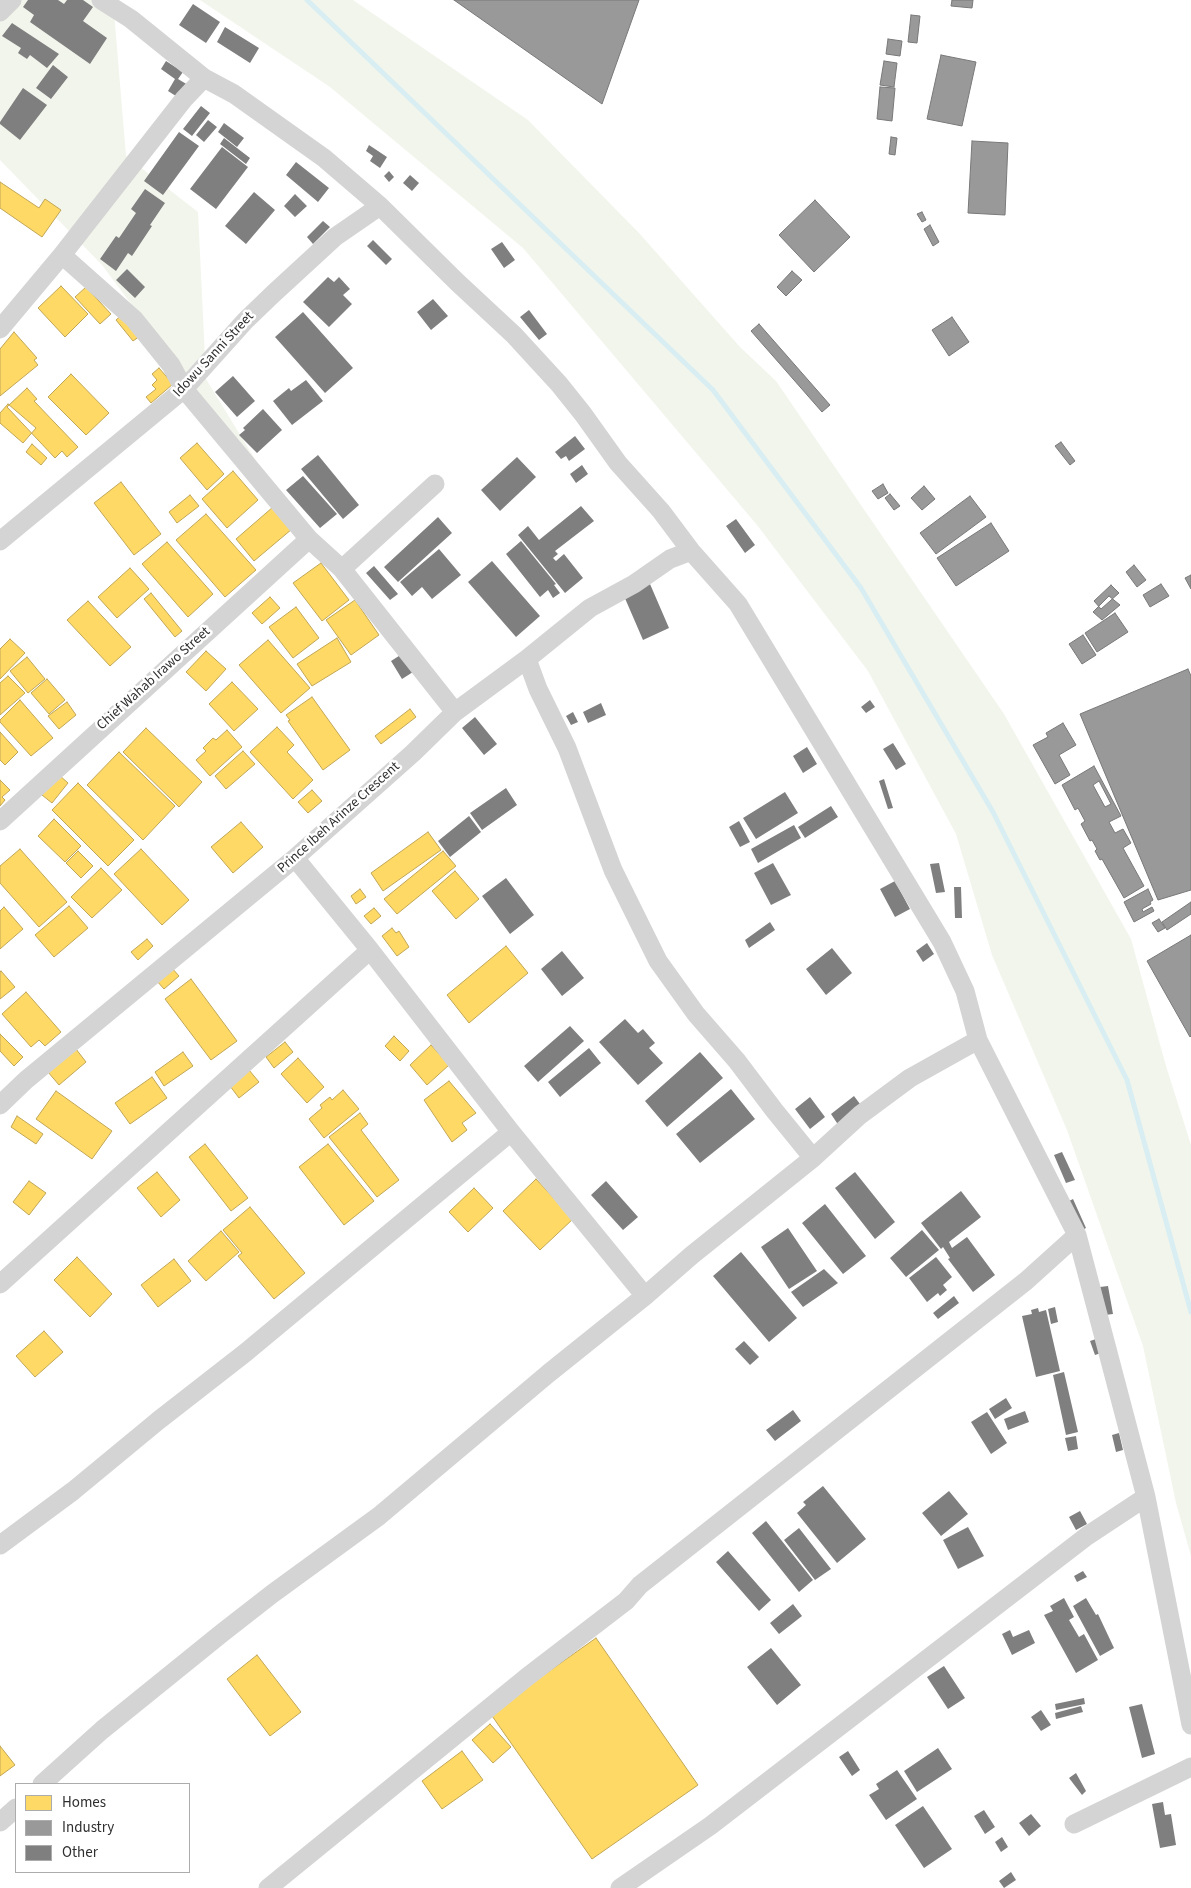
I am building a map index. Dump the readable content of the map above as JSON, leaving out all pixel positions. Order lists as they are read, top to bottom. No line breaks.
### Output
{"streets":{"street":["Idowu Sanni Street","Chief Wahab Irawo Street","Prince Ibeh Arinze Crescent"]},"legend":["Homes","Industry","Other"]}
